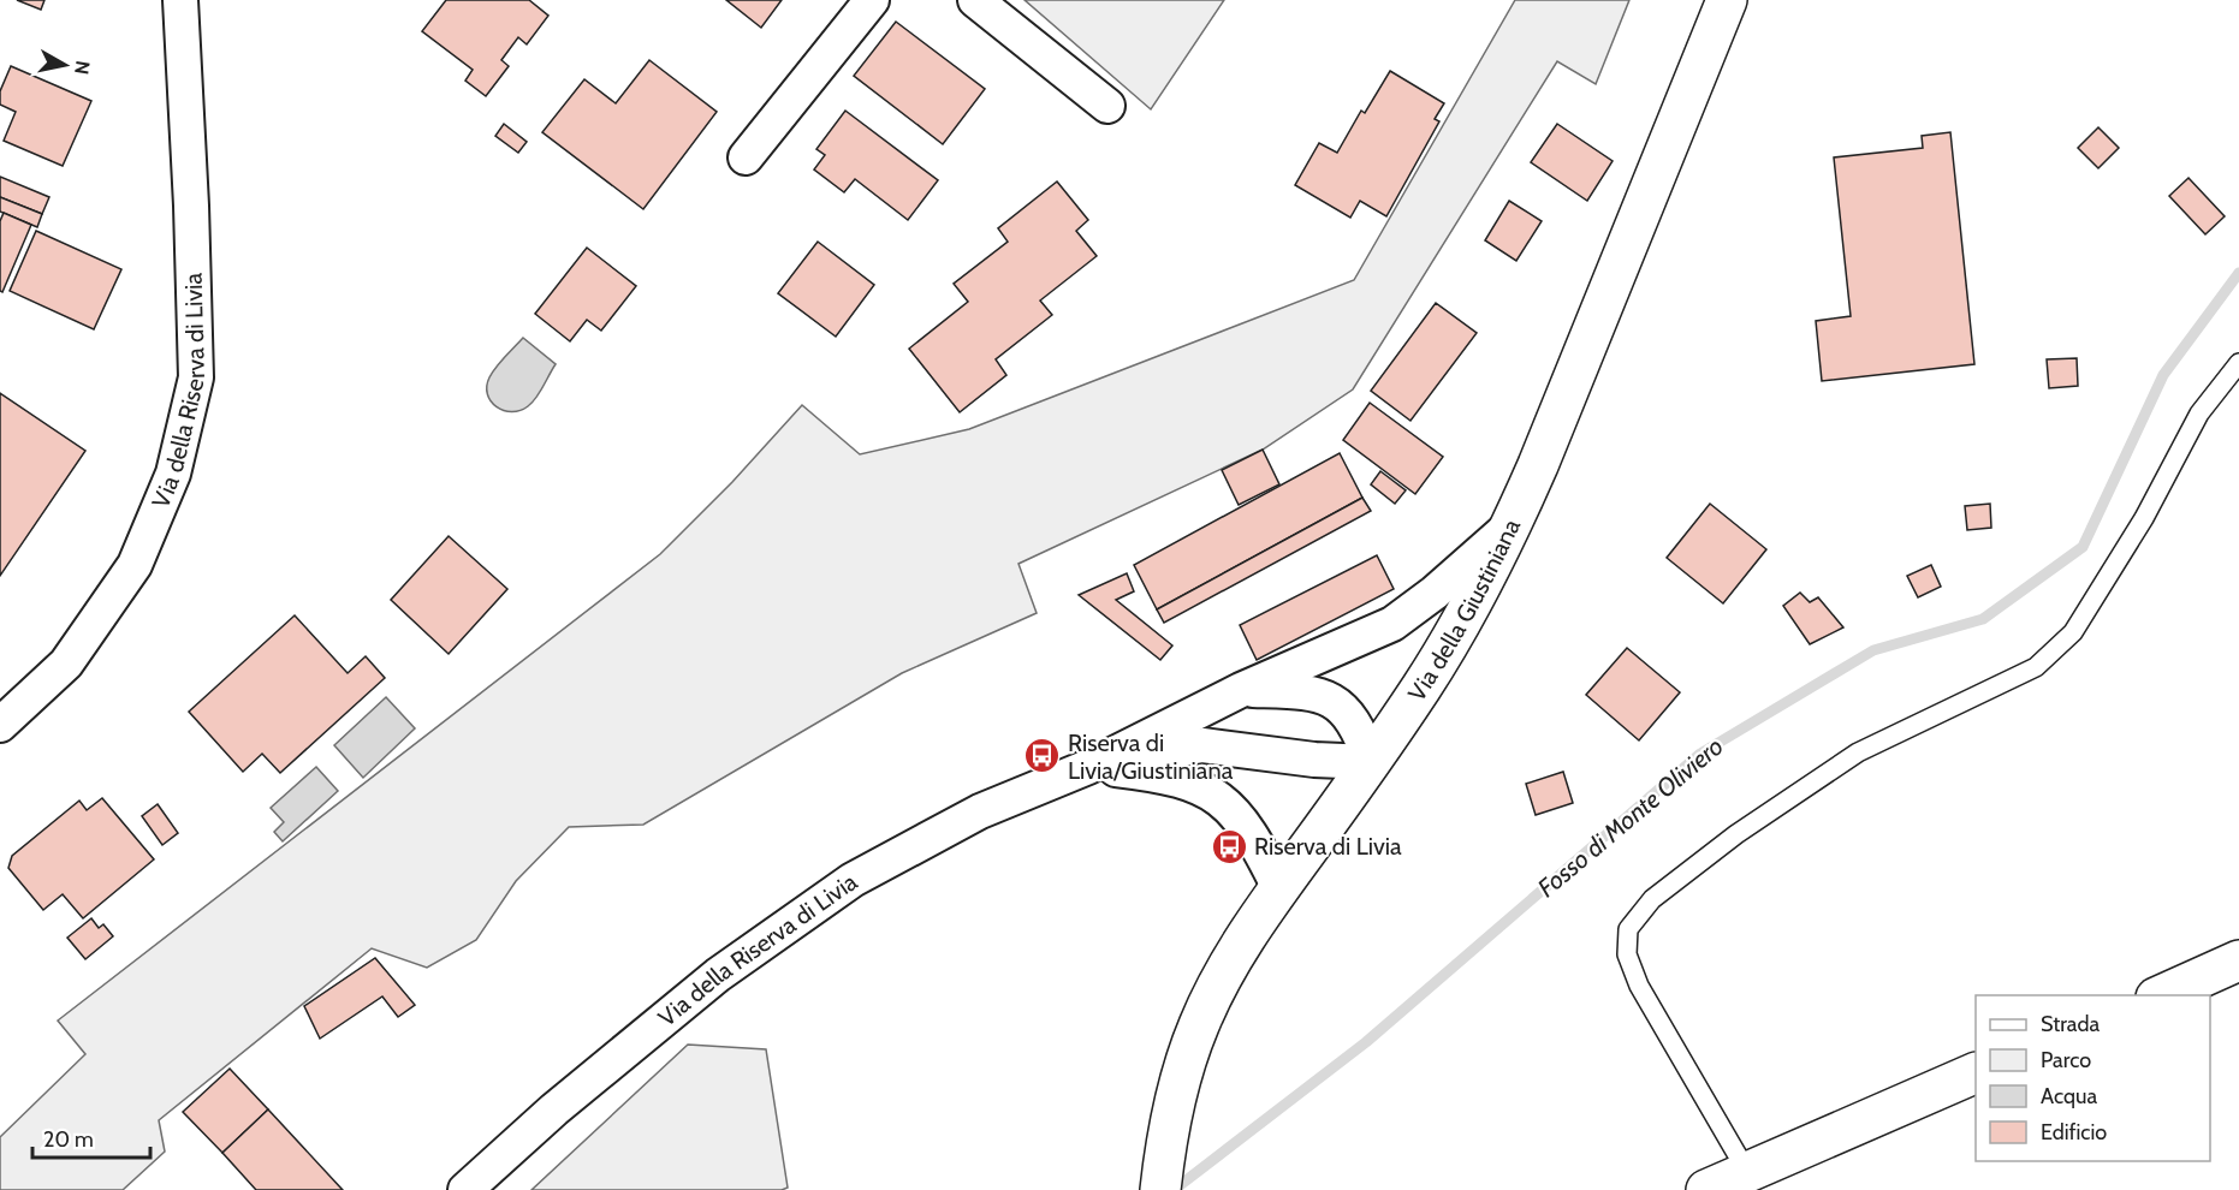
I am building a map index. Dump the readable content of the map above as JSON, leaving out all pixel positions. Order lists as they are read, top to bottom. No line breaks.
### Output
{"streets":{"street":["Via della Riserva di Livia","Via della Giustiniana"]},"crossings":[["Via della Riserva di Livia","Via della Giustiniana"]],"water":["Fosso di Monte Oliviero"],"places":{"bus stop":["Riserva di Livia/Giustiniana","Riserva di Livia"]},"legend":["Strada","Parco","Acqua","Edificio"],"scale_bar":"20 m","north":"right"}
